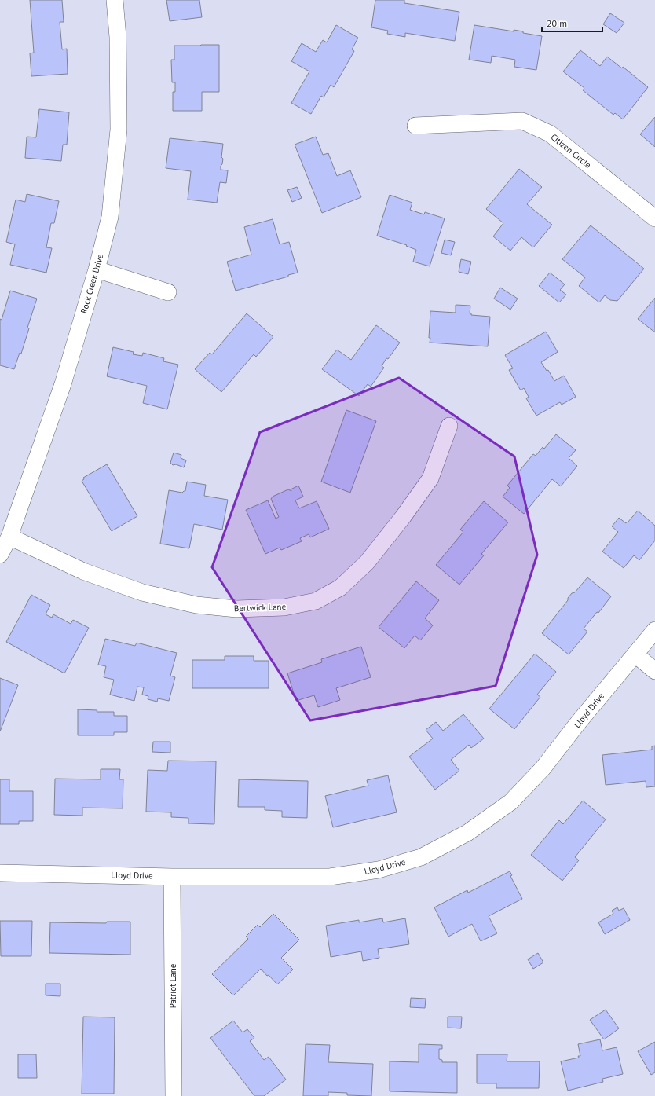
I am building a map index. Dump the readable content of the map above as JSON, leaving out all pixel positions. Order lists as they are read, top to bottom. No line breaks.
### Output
{"streets":{"street":["Citizen Circle","Rock Creek Drive","Bertwick Lane","Lloyd Drive","Patriot Lane"]},"crossings":[["Rock Creek Drive","Bertwick Lane"],["Lloyd Drive","Patriot Lane"]],"scale_bar":"20 m"}
